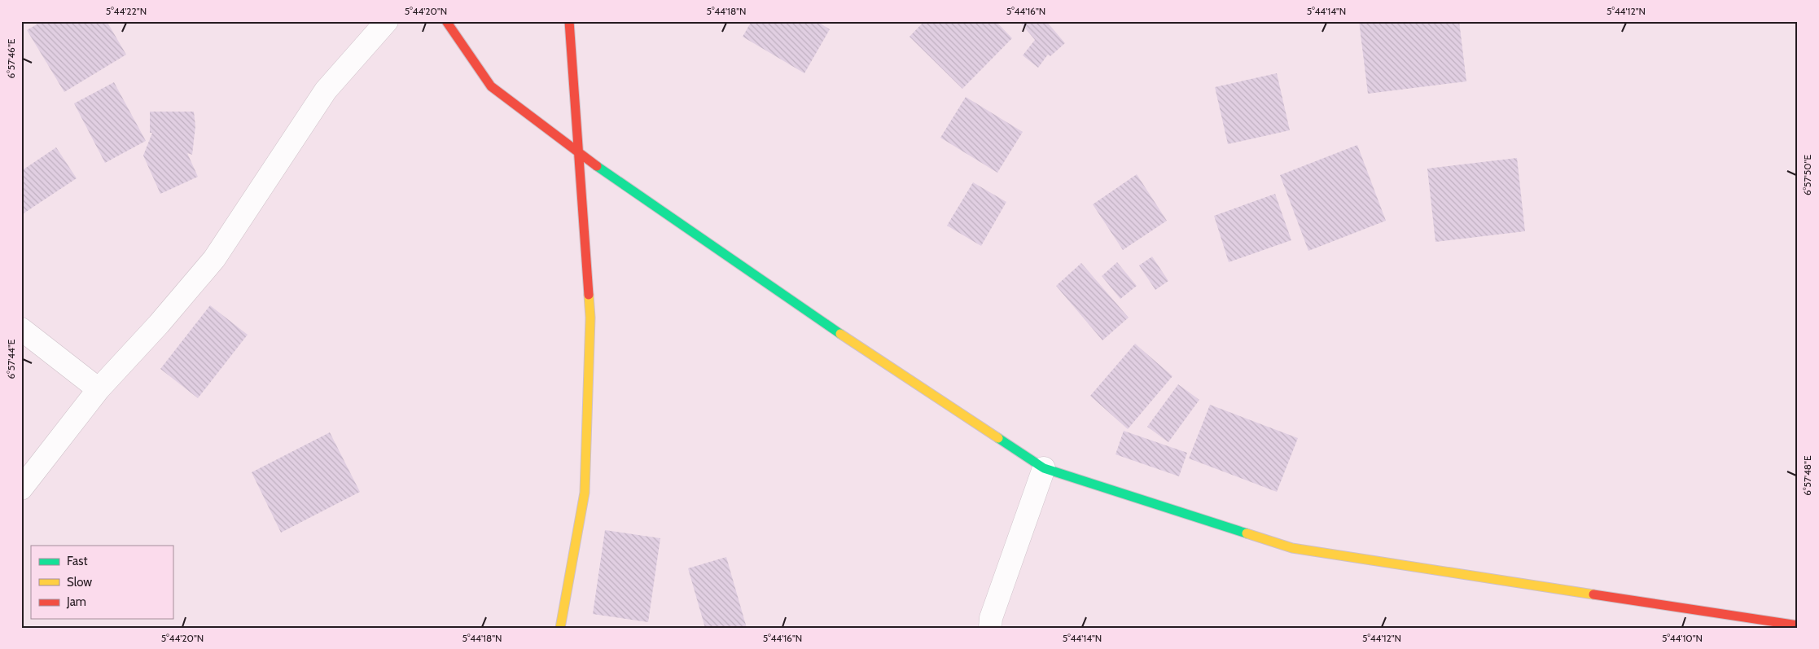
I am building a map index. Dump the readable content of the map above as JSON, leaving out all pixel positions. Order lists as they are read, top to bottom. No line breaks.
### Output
{"legend":["Fast","Slow","Jam"],"coordinates":["5°44'22\"N","5°44'20\"N","5°44'18\"N","5°44'16\"N","5°44'14\"N","5°44'12\"N","6°57'46\"E","6°57'50\"E","6°57'44\"E","6°57'48\"E","5°44'10\"N"]}
